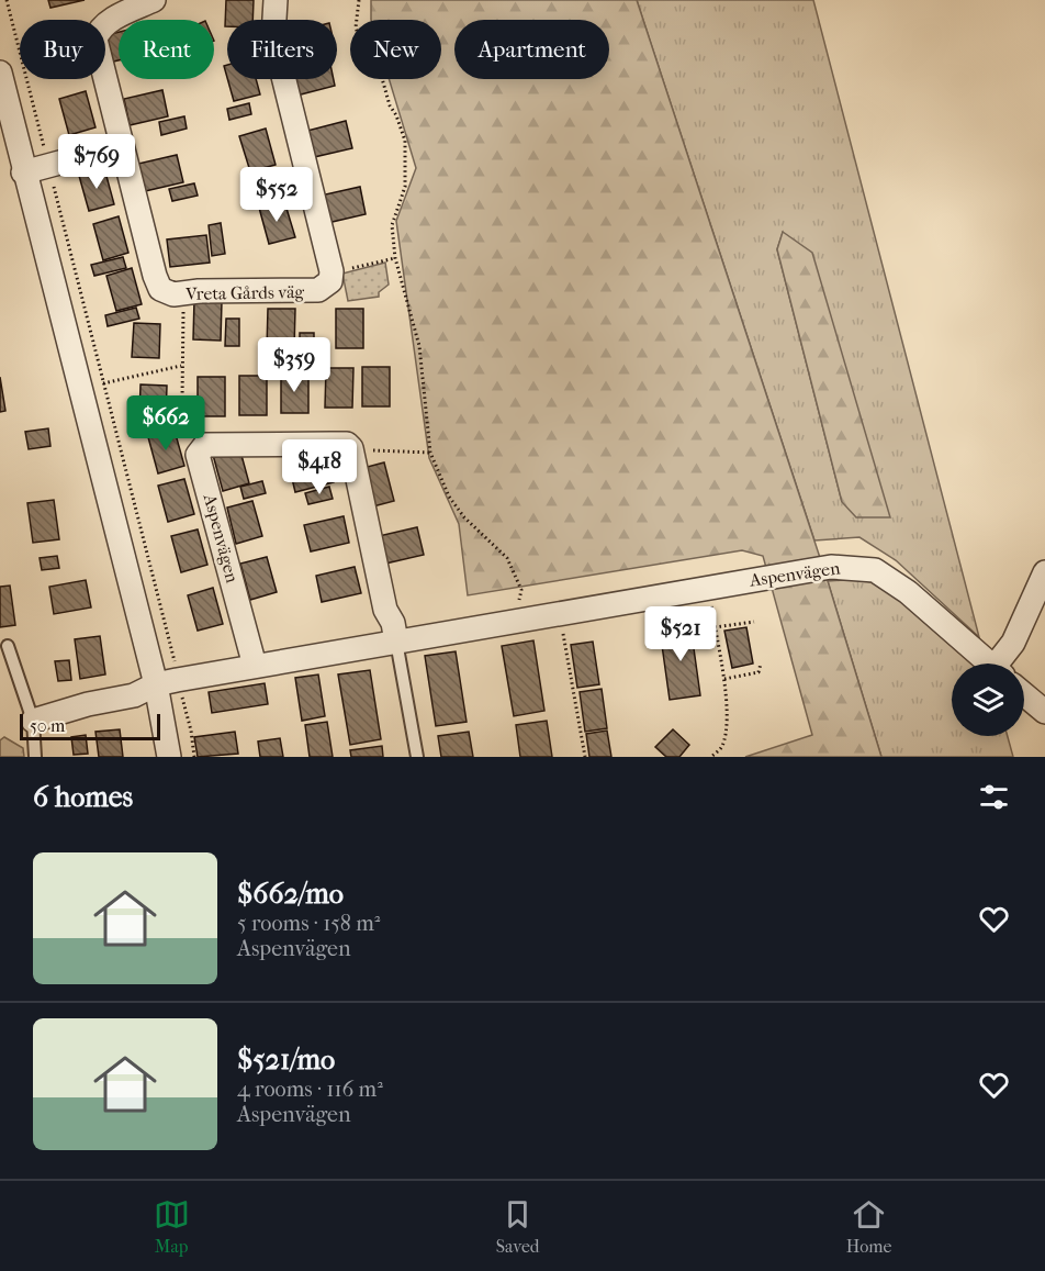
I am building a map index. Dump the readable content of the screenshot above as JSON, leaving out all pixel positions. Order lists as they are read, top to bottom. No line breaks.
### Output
{"streets":{"street":["Vreta Gårds väg","Aspenvägen"]},"scale_bar":"50 m","page":{"chip":["Buy","Rent","Filters","New","Apartment"],"price":["$769","$552","$359","$662","$418","$521"],"scale":"50 m","heading":"6 homes","list":[{"name":"$662/mo","note":"5 rooms · 158 m² · Aspenvägen"},{"name":"$521/mo","note":"4 rooms · 116 m² · Aspenvägen"}],"tabs":["Map","Saved","Home"]}}
